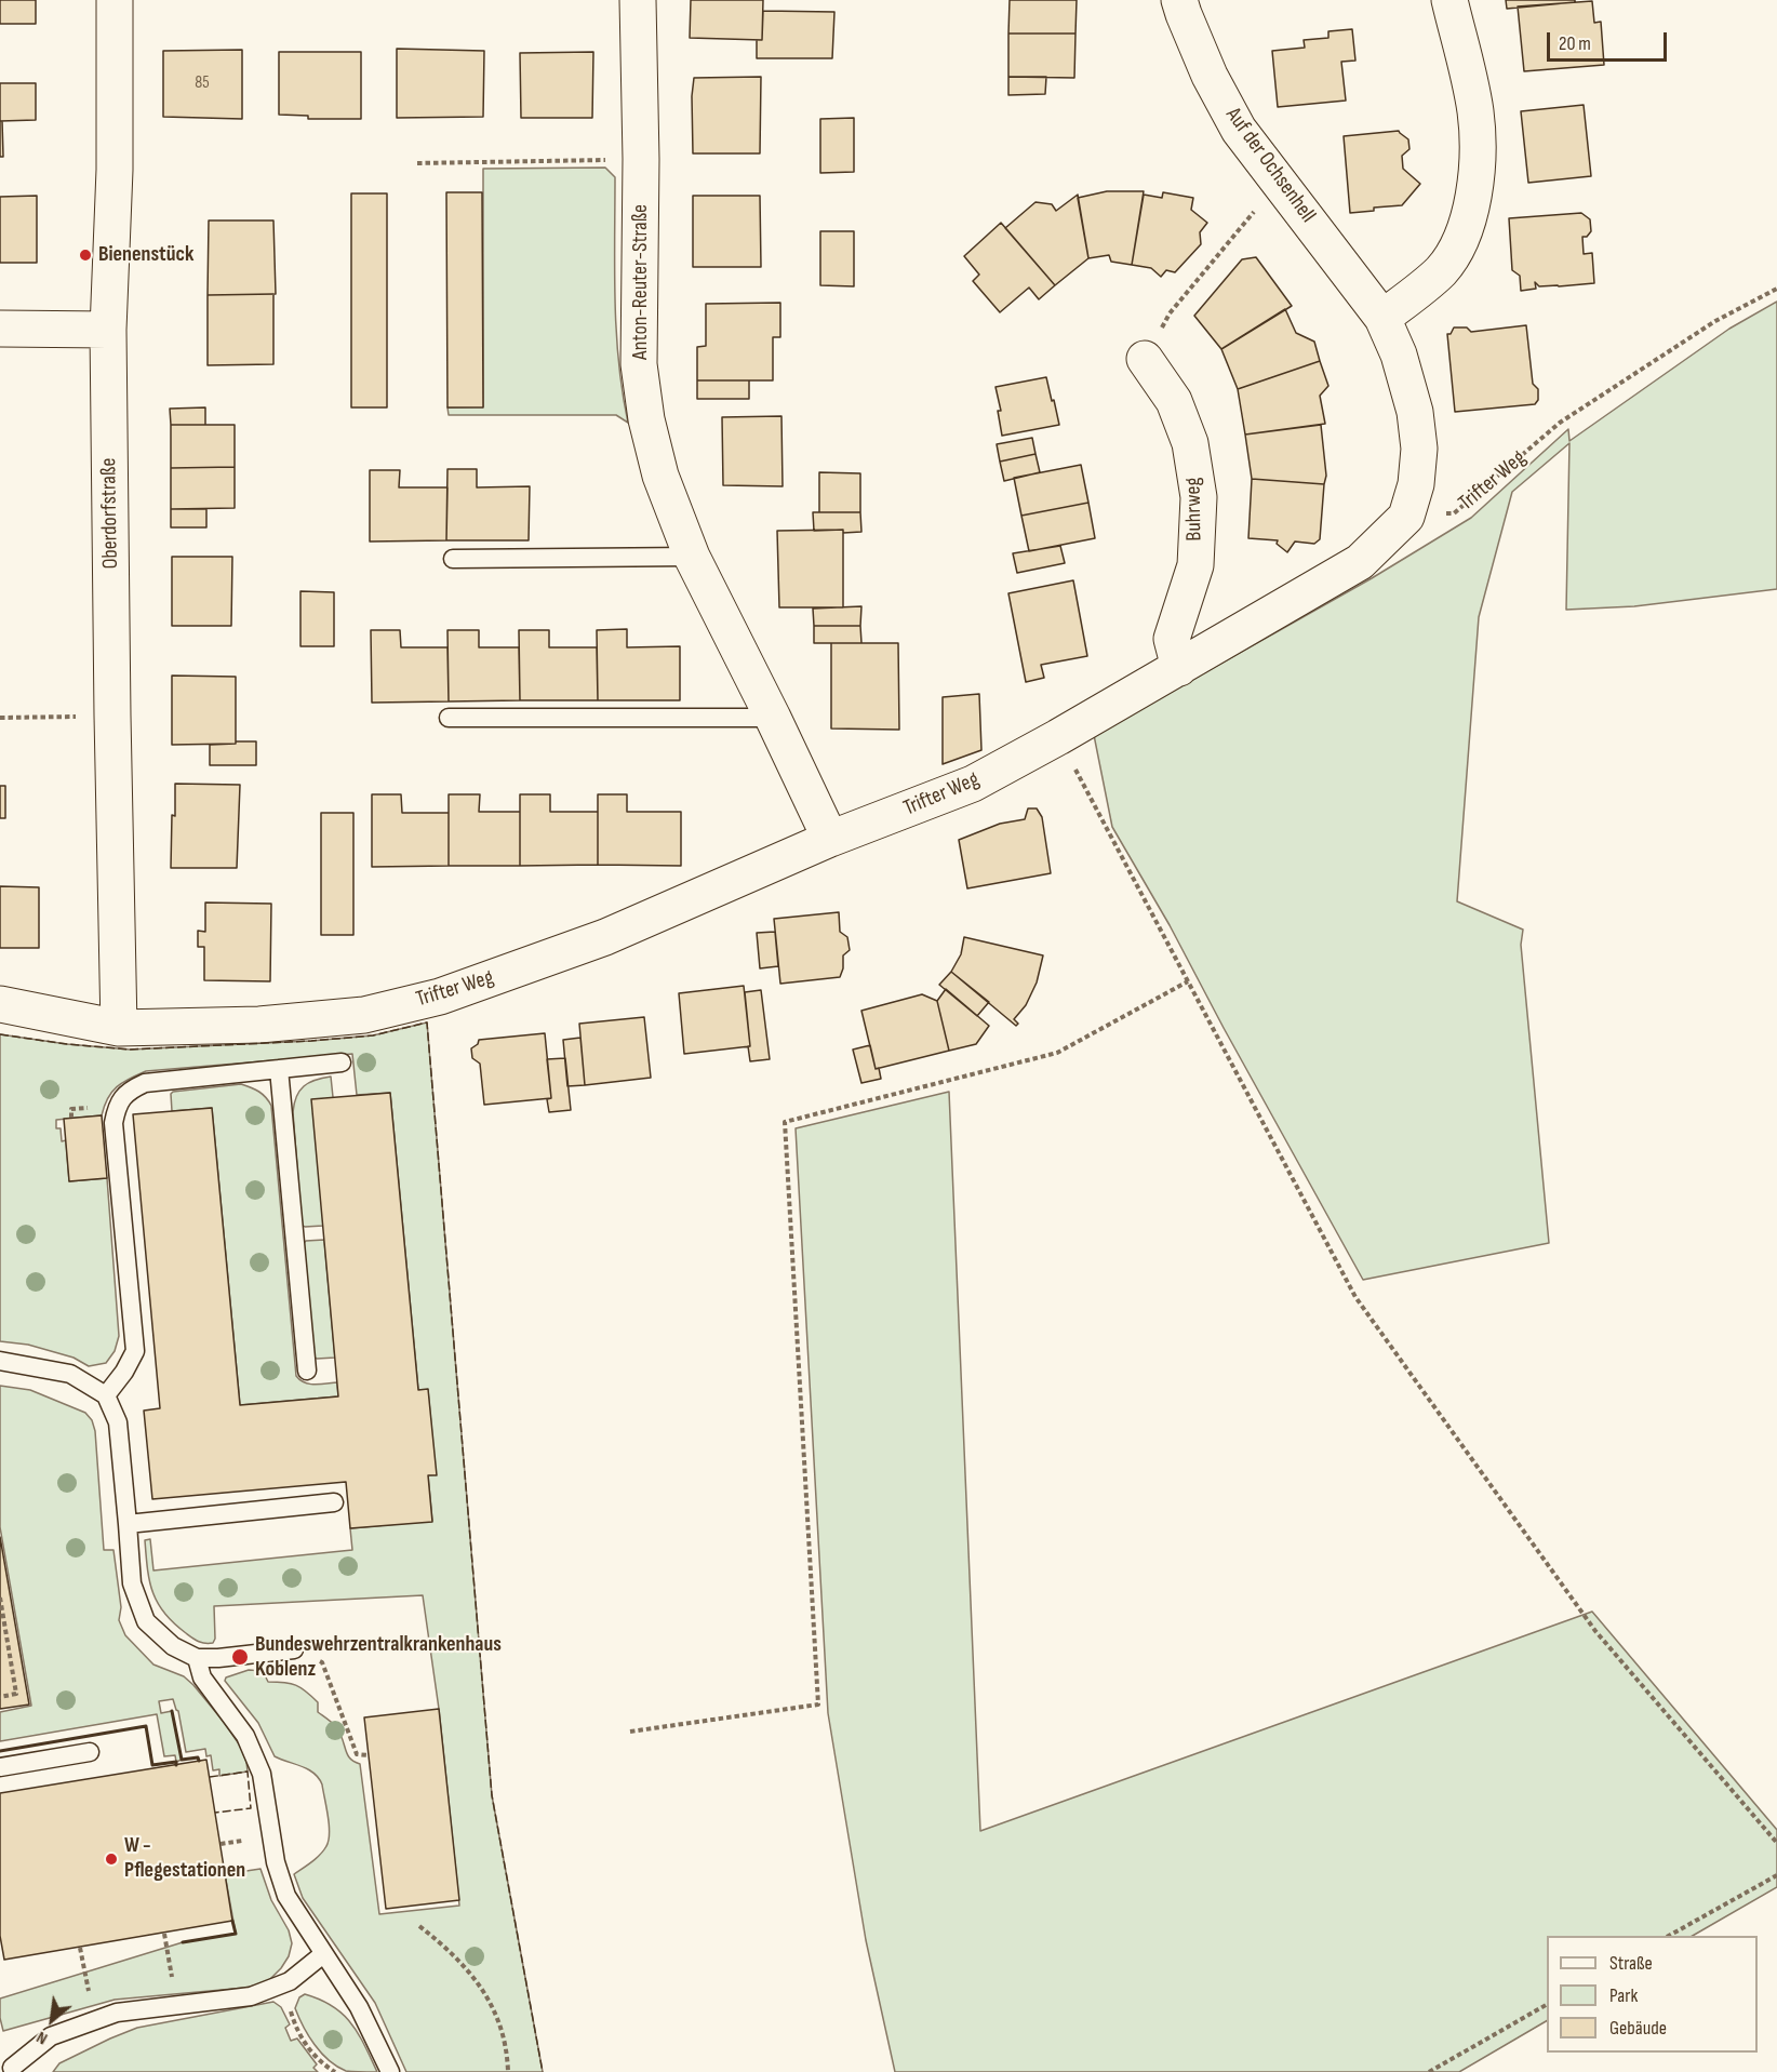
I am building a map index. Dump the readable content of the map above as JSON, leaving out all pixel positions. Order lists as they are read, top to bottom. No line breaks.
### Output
{"streets":{"street":["Auf der Ochsenhell","Anton-Reuter-Straße","Trifter Weg","Buhrweg","Oberdorfstraße"]},"crossings":[["Auf der Ochsenhell","Trifter Weg"],["Anton-Reuter-Straße","Trifter Weg"],["Trifter Weg","Buhrweg"],["Trifter Weg","Oberdorfstraße"]],"places":["Bienenstück","Bundeswehrzentralkrankenhaus Koblenz","W - Pflegestationen"],"house_numbers":["85"],"legend":["Straße","Park","Gebäude"],"scale_bar":"20 m","north":"bottom left"}
